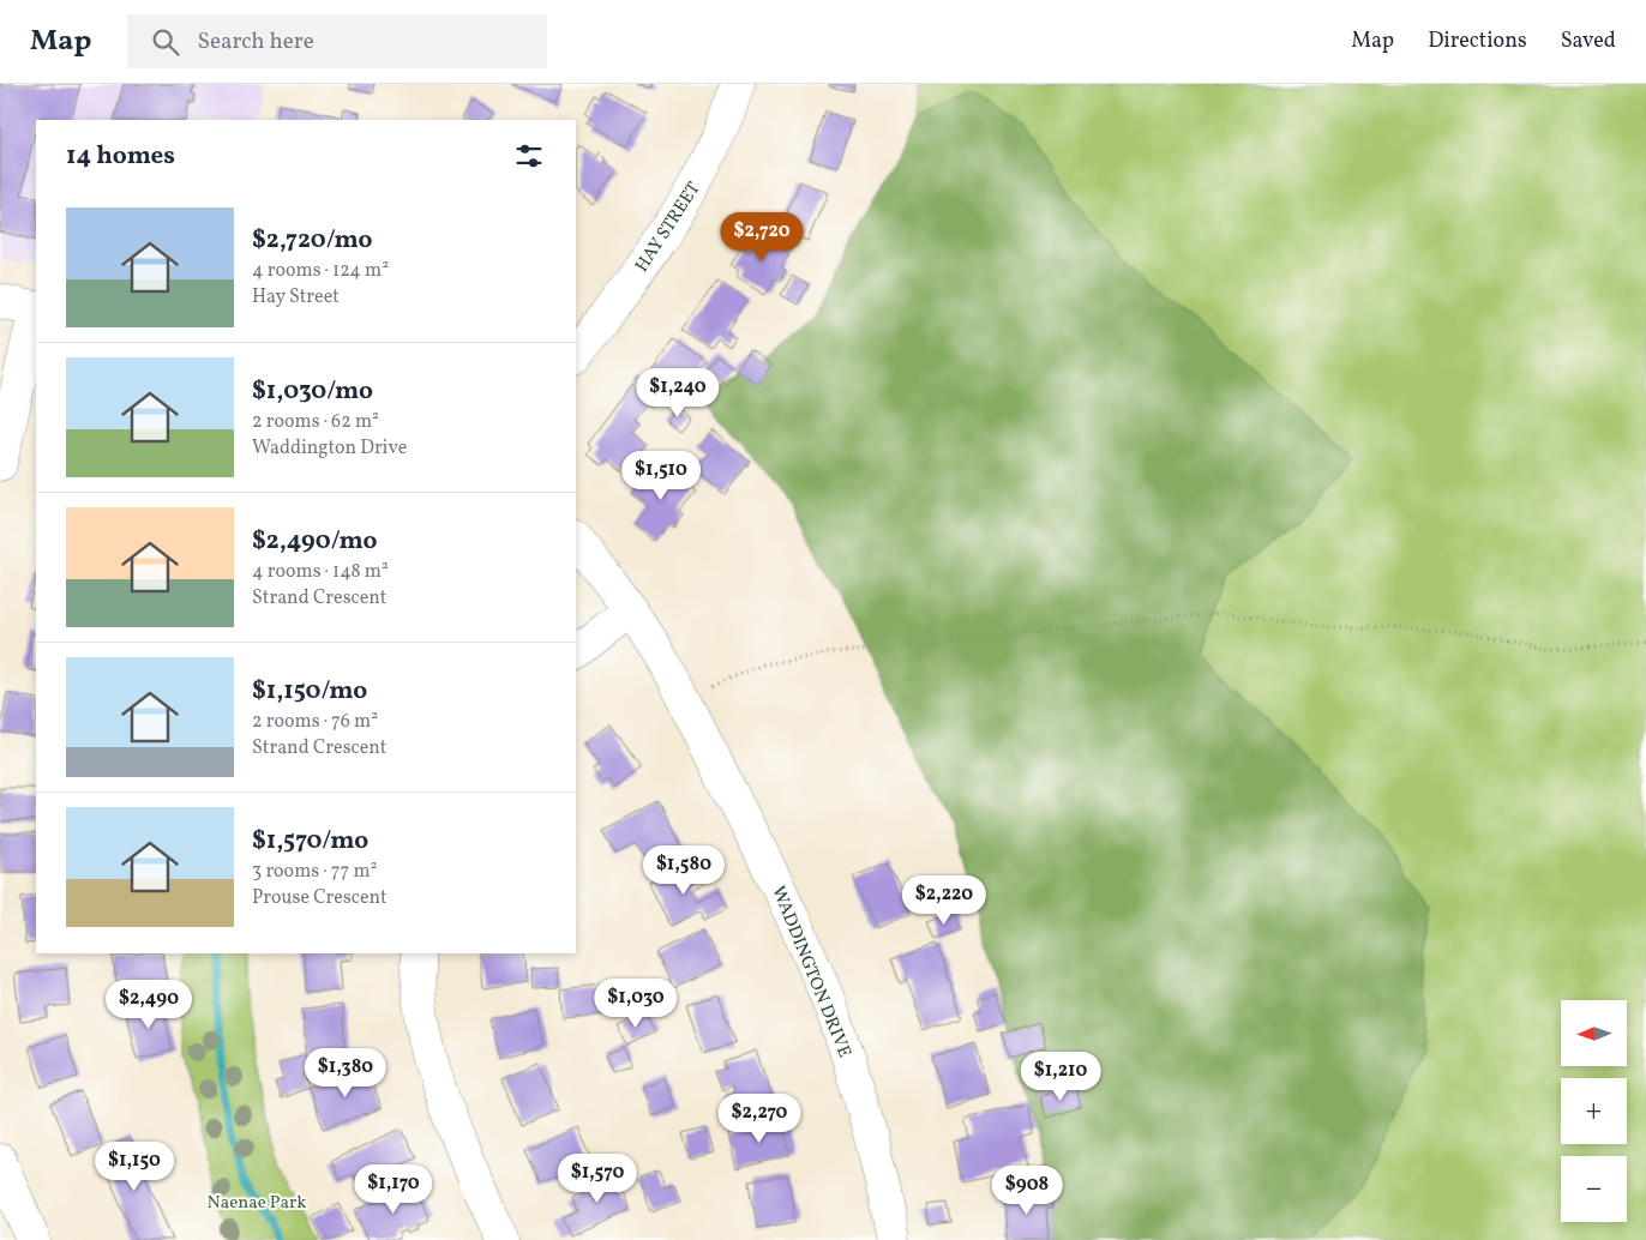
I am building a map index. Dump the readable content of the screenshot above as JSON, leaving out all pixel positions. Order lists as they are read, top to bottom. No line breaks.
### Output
{"streets":{"street":["HAY STREET","WADDINGTON DRIVE"]},"parks":["Naenae Park"],"north":"left","page":{"header":"Map","search":"Search here","nav":["Map","Directions","Saved"],"heading":"14 homes","list":[{"name":"$2,720/mo","note":"4 rooms · 124 m² · Hay Street"},{"name":"$1,030/mo","note":"2 rooms · 62 m² · Waddington Drive"},{"name":"$2,490/mo","note":"4 rooms · 148 m² · Strand Crescent"},{"name":"$1,150/mo","note":"2 rooms · 76 m² · Strand Crescent"},{"name":"$1,570/mo","note":"3 rooms · 77 m² · Prouse Crescent"}],"price":["$2,720","$1,240","$1,510","$1,580","$2,220","$1,030","$2,490","$1,380","$1,210","$2,270","$1,150","$1,570","$1,170","$908"],"map_buttons":["+","−"]}}
